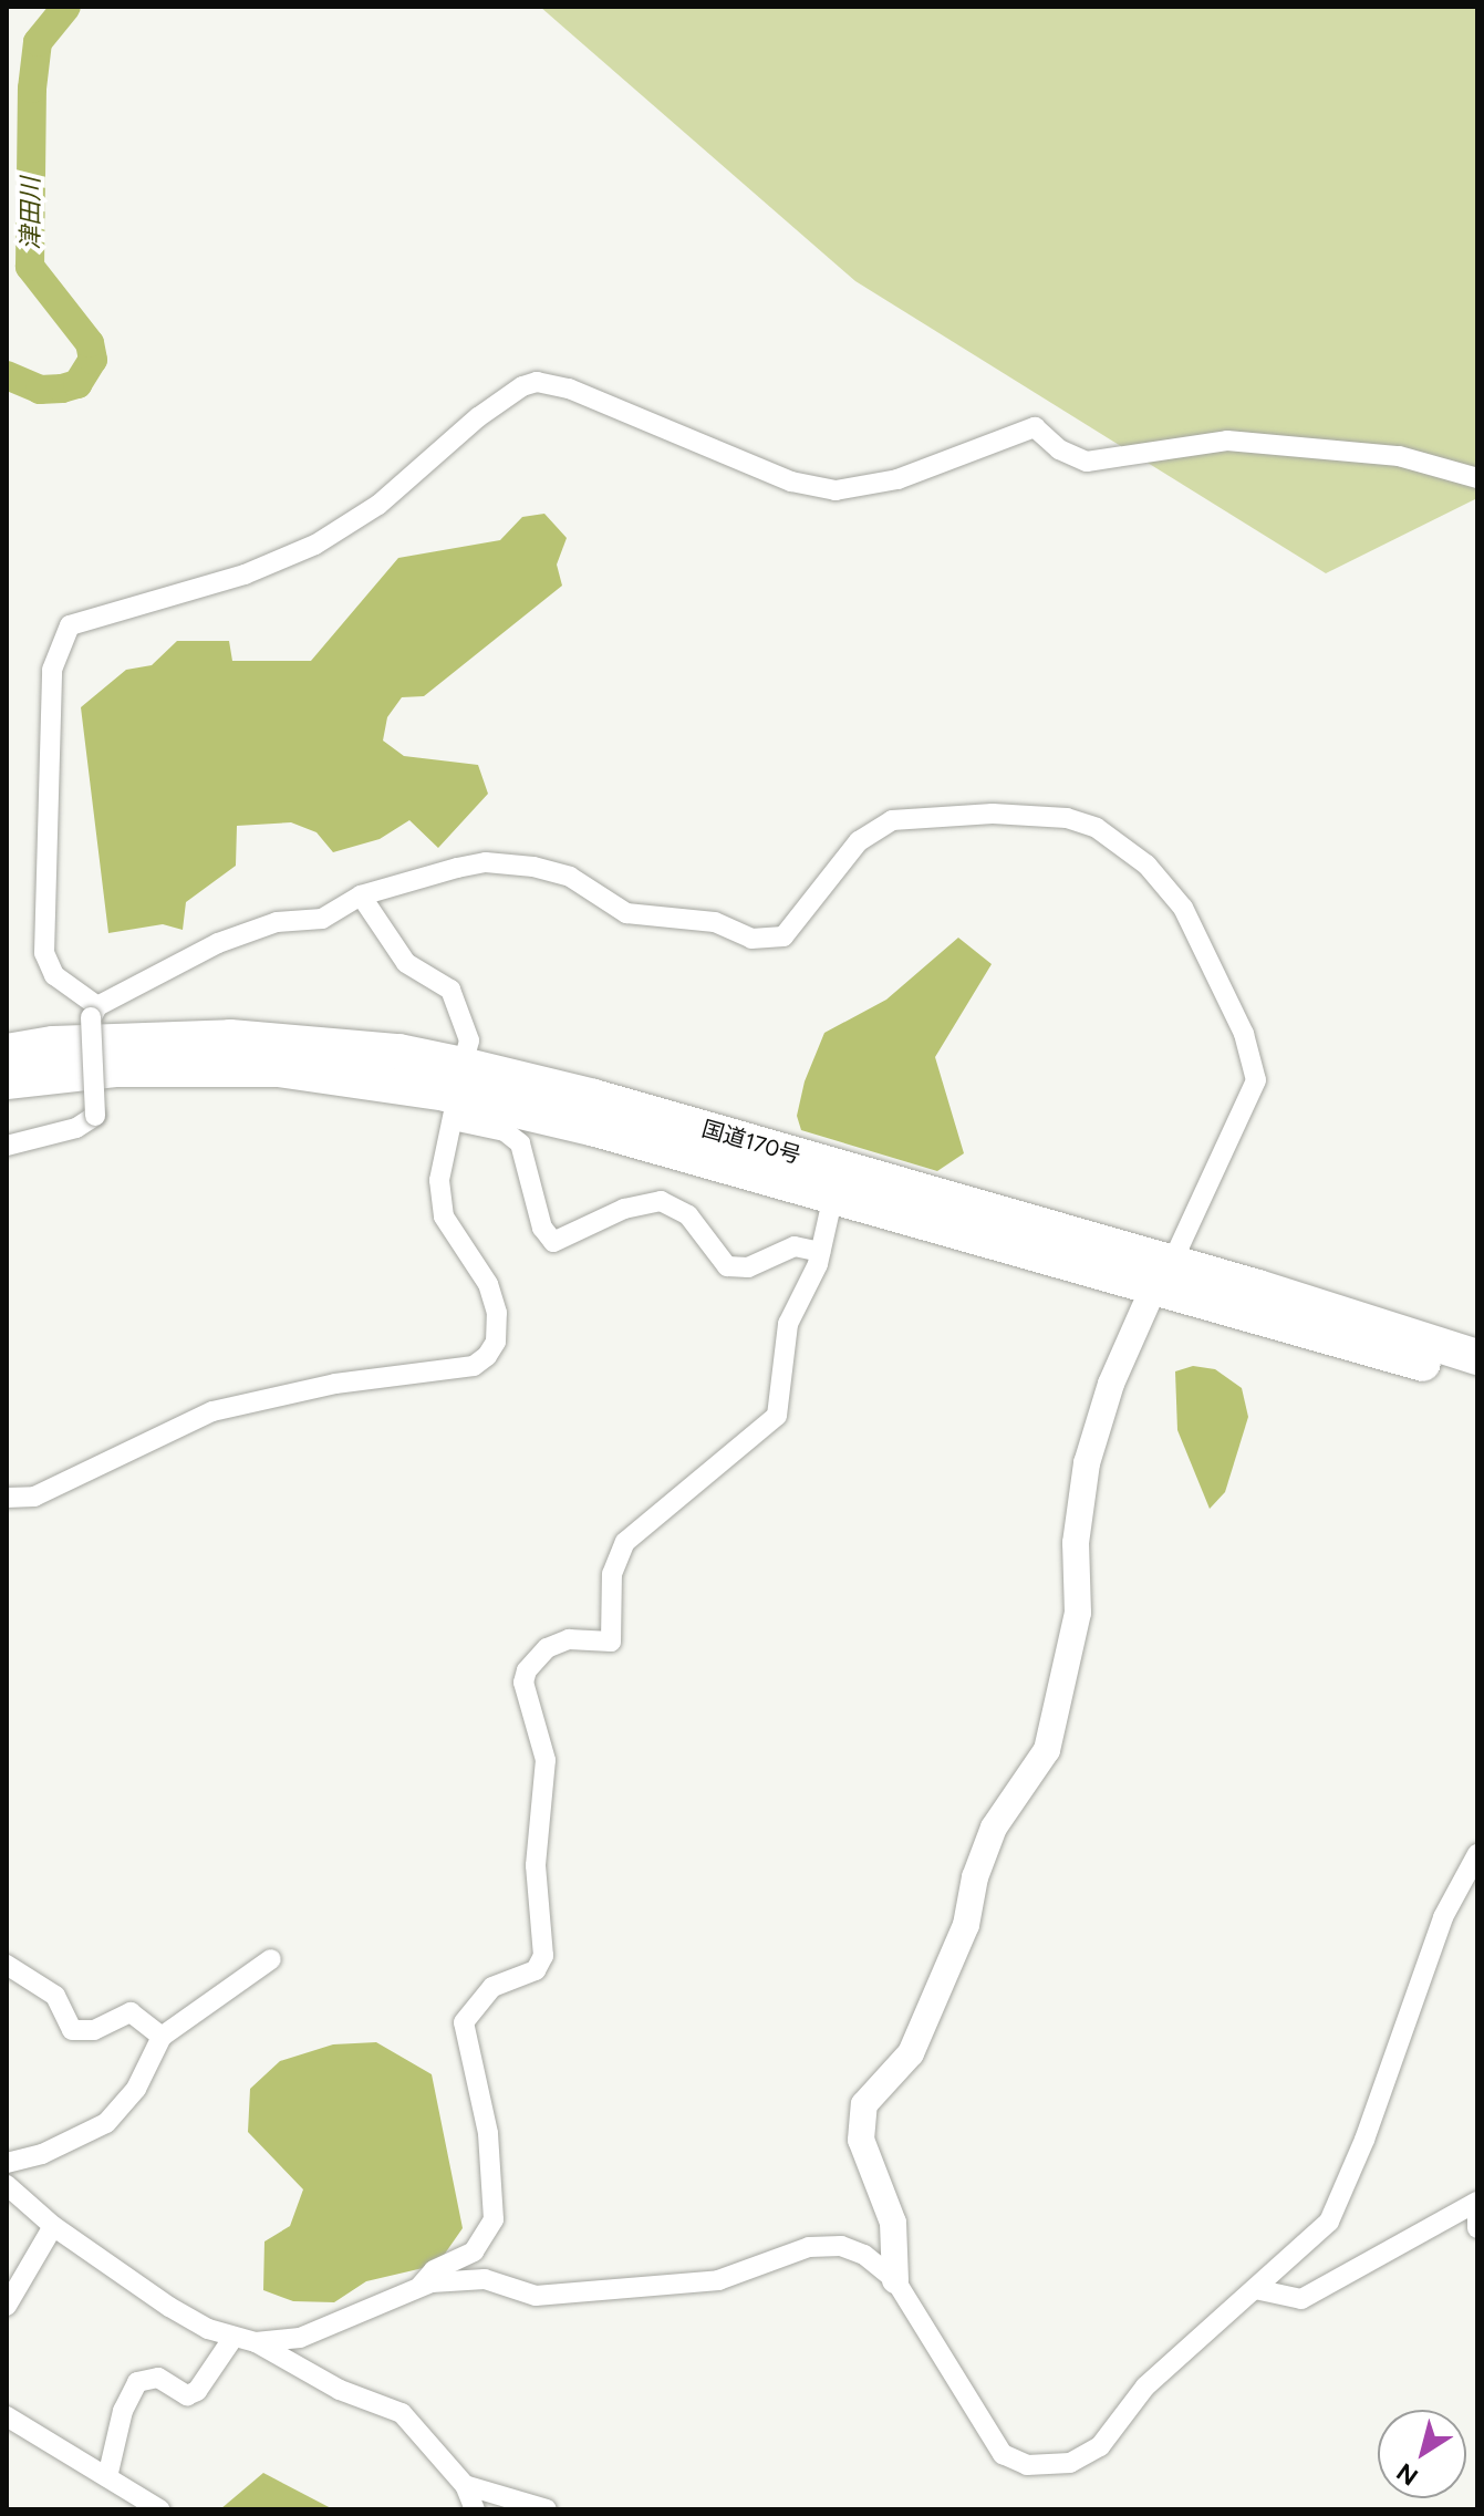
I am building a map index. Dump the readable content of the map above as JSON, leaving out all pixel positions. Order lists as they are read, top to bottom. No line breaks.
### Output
{"streets":{"highway":["国道170号"]},"water":["津田川"],"north":"bottom left"}
